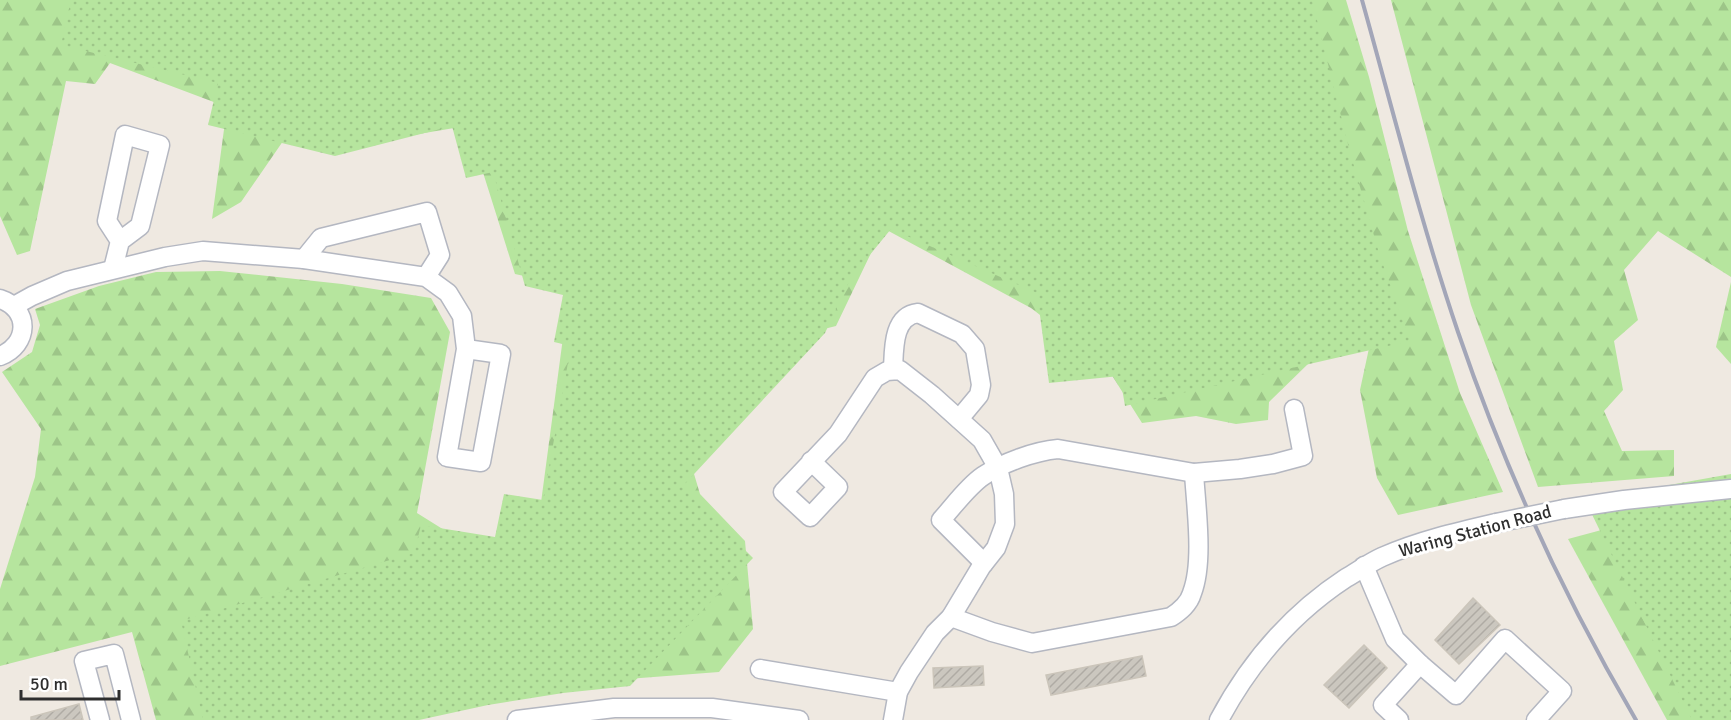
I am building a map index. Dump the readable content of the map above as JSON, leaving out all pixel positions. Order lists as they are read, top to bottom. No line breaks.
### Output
{"streets":{"street":["Waring Station Road"]},"scale_bar":"50 m"}
